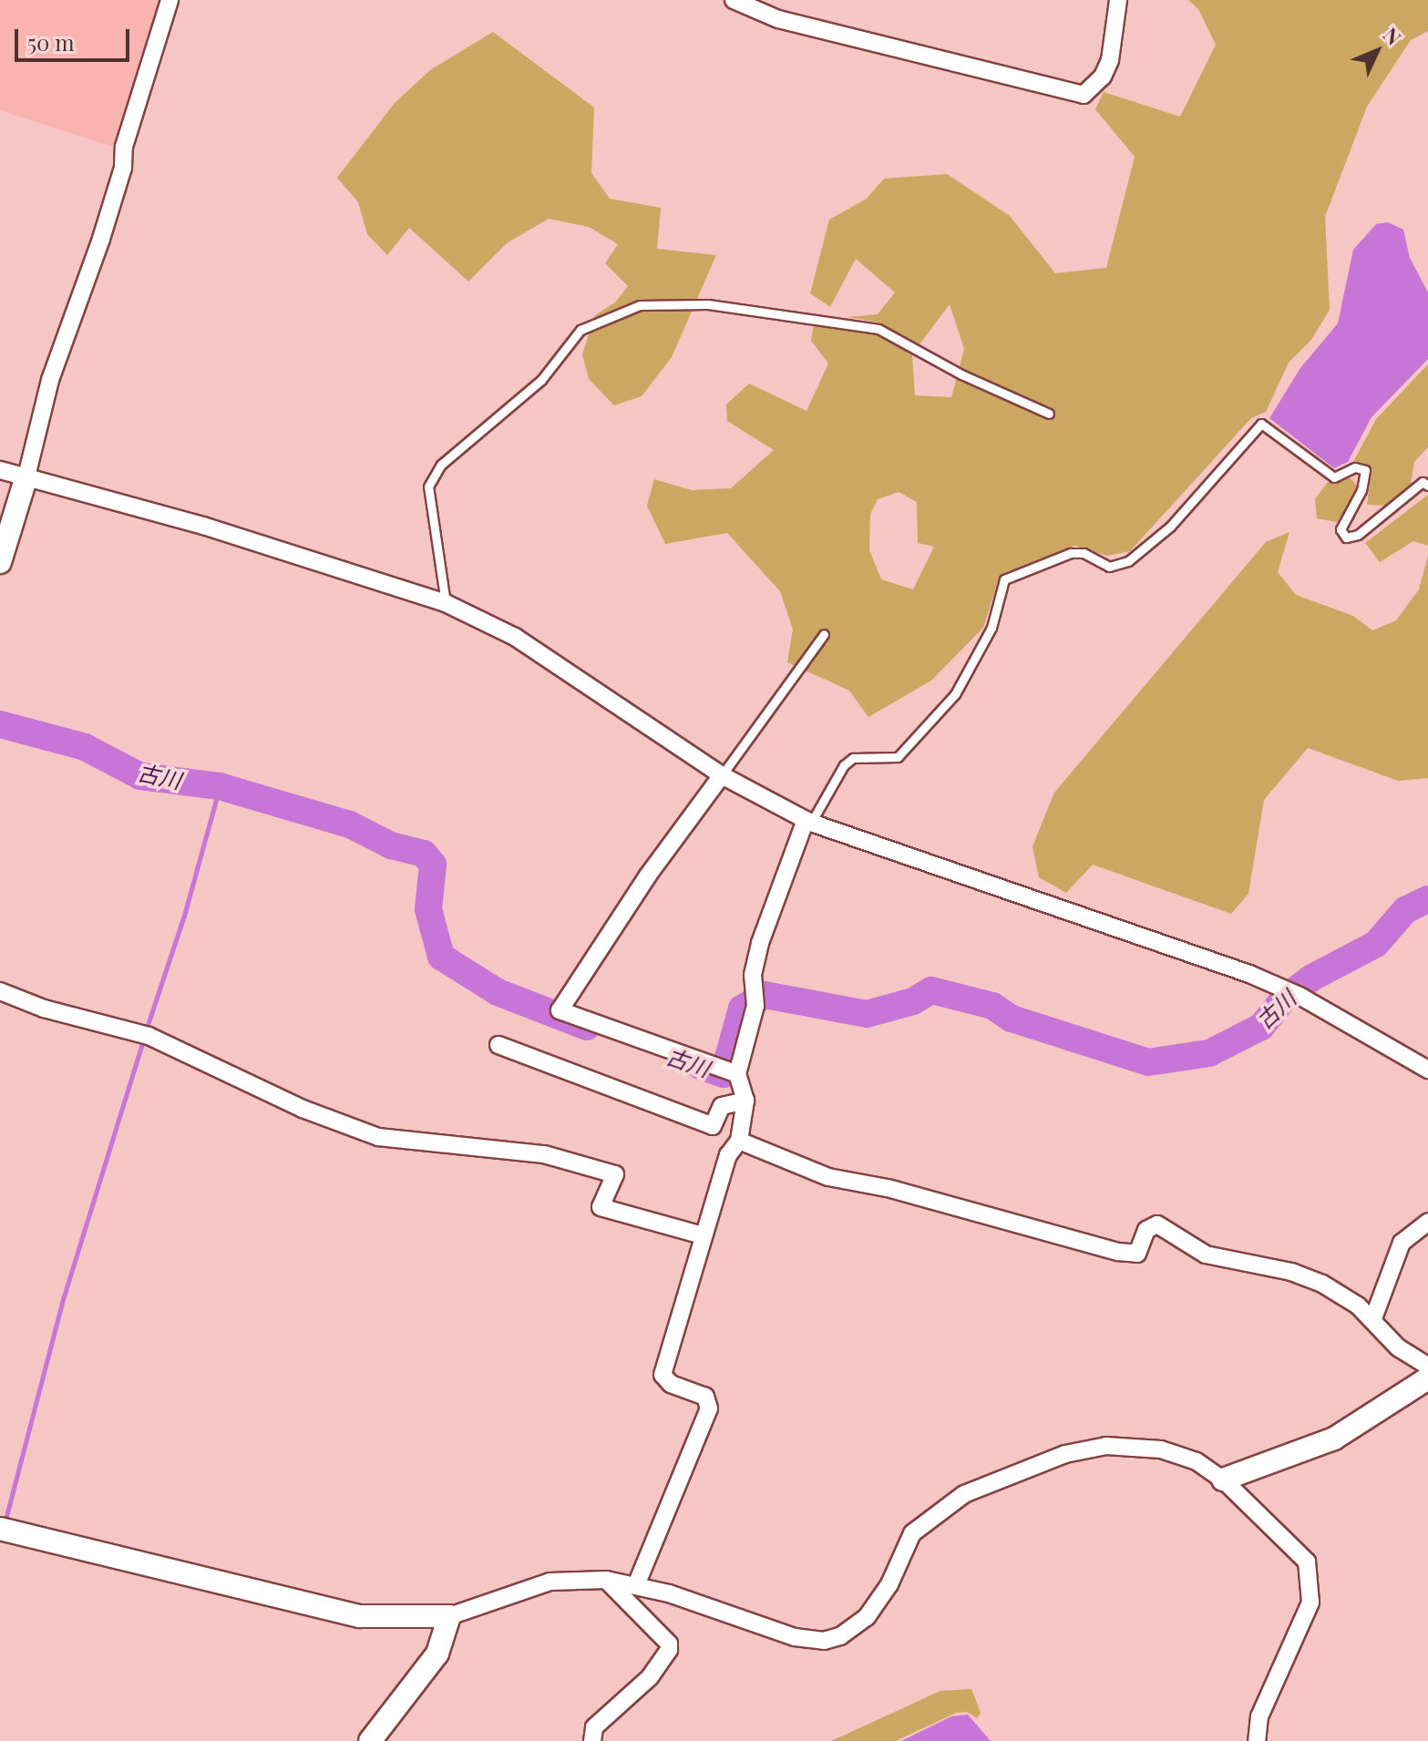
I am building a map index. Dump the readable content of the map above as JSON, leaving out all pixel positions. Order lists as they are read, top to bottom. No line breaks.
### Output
{"water":["古川"],"scale_bar":"50 m","north":"top right"}
